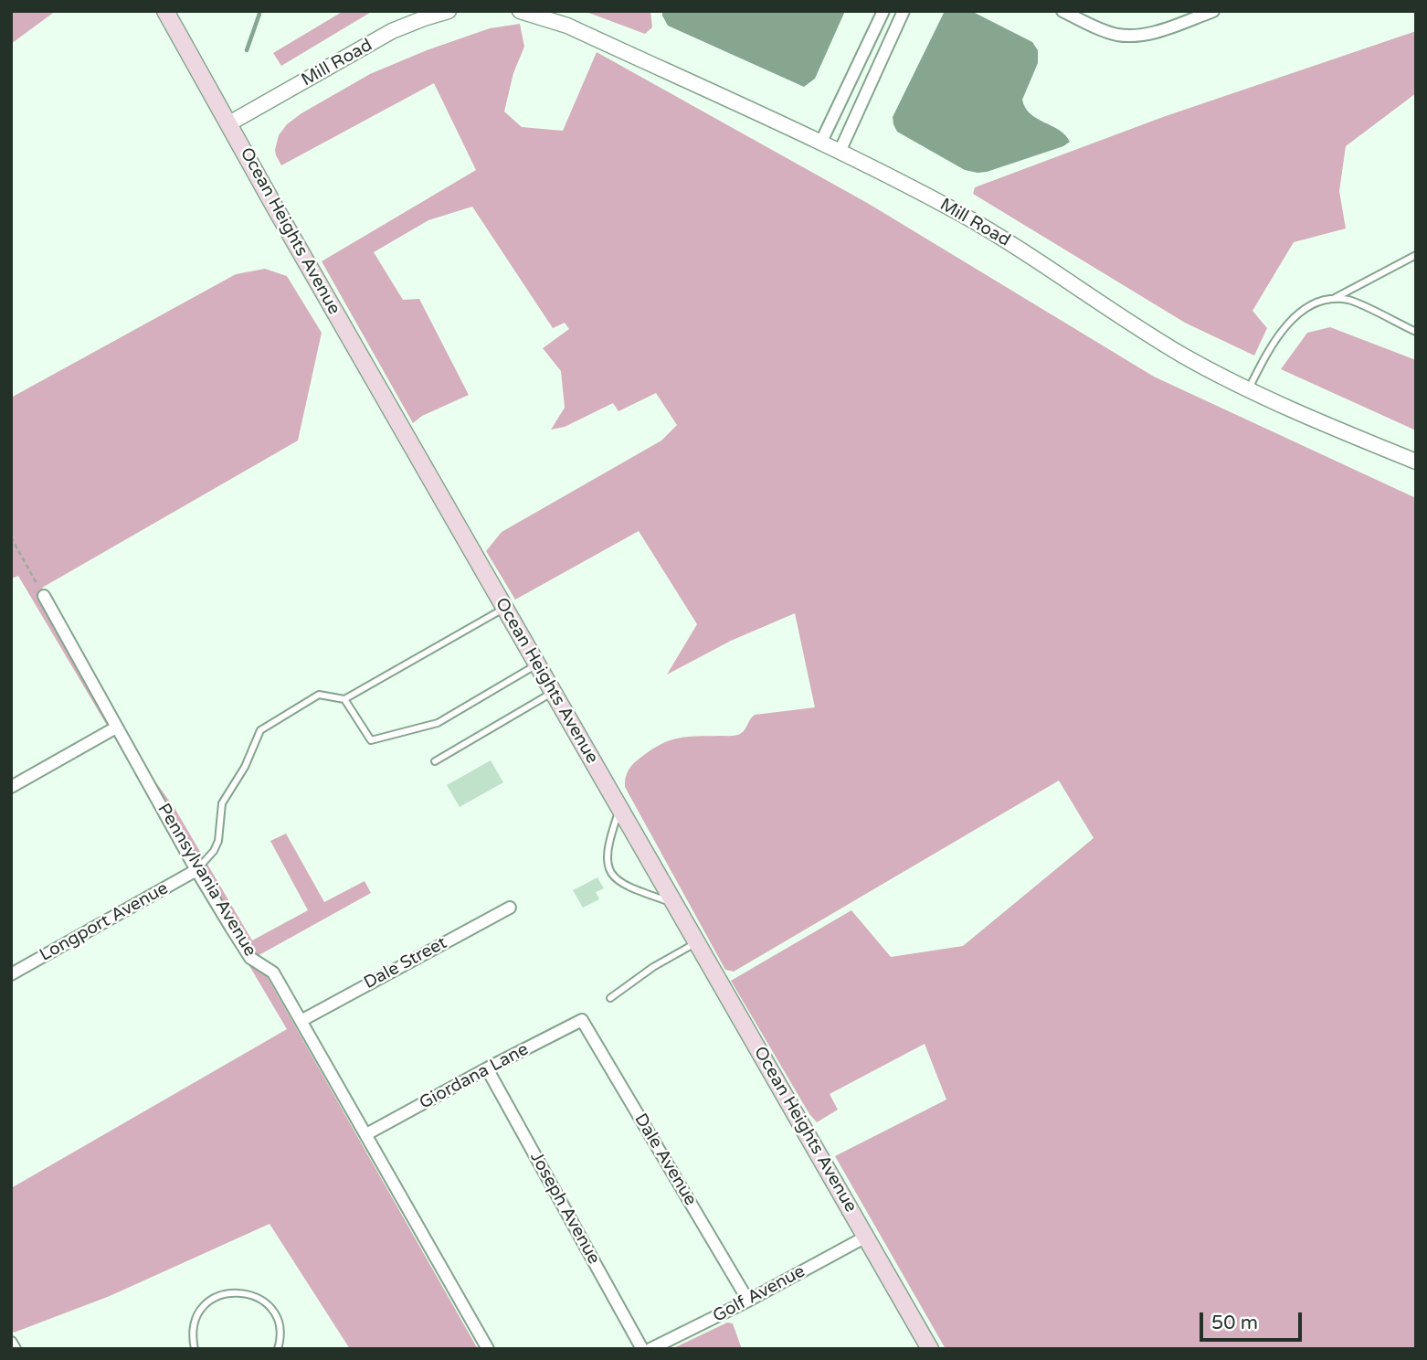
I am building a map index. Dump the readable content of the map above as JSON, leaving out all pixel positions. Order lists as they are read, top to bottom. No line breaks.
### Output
{"streets":{"main road":["Ocean Heights Avenue"],"street":["Mill Road","Pennsylvania Avenue","Longport Avenue","Dale Street","Giordana Lane","Dale Avenue","Joseph Avenue","Golf Avenue"]},"crossings":[["Mill Road","Ocean Heights Avenue"],["Ocean Heights Avenue","Golf Avenue"],["Pennsylvania Avenue","Longport Avenue"],["Pennsylvania Avenue","Dale Street"],["Pennsylvania Avenue","Giordana Lane"],["Giordana Lane","Dale Avenue"],["Giordana Lane","Joseph Avenue"],["Dale Avenue","Golf Avenue"]],"scale_bar":"50 m"}
